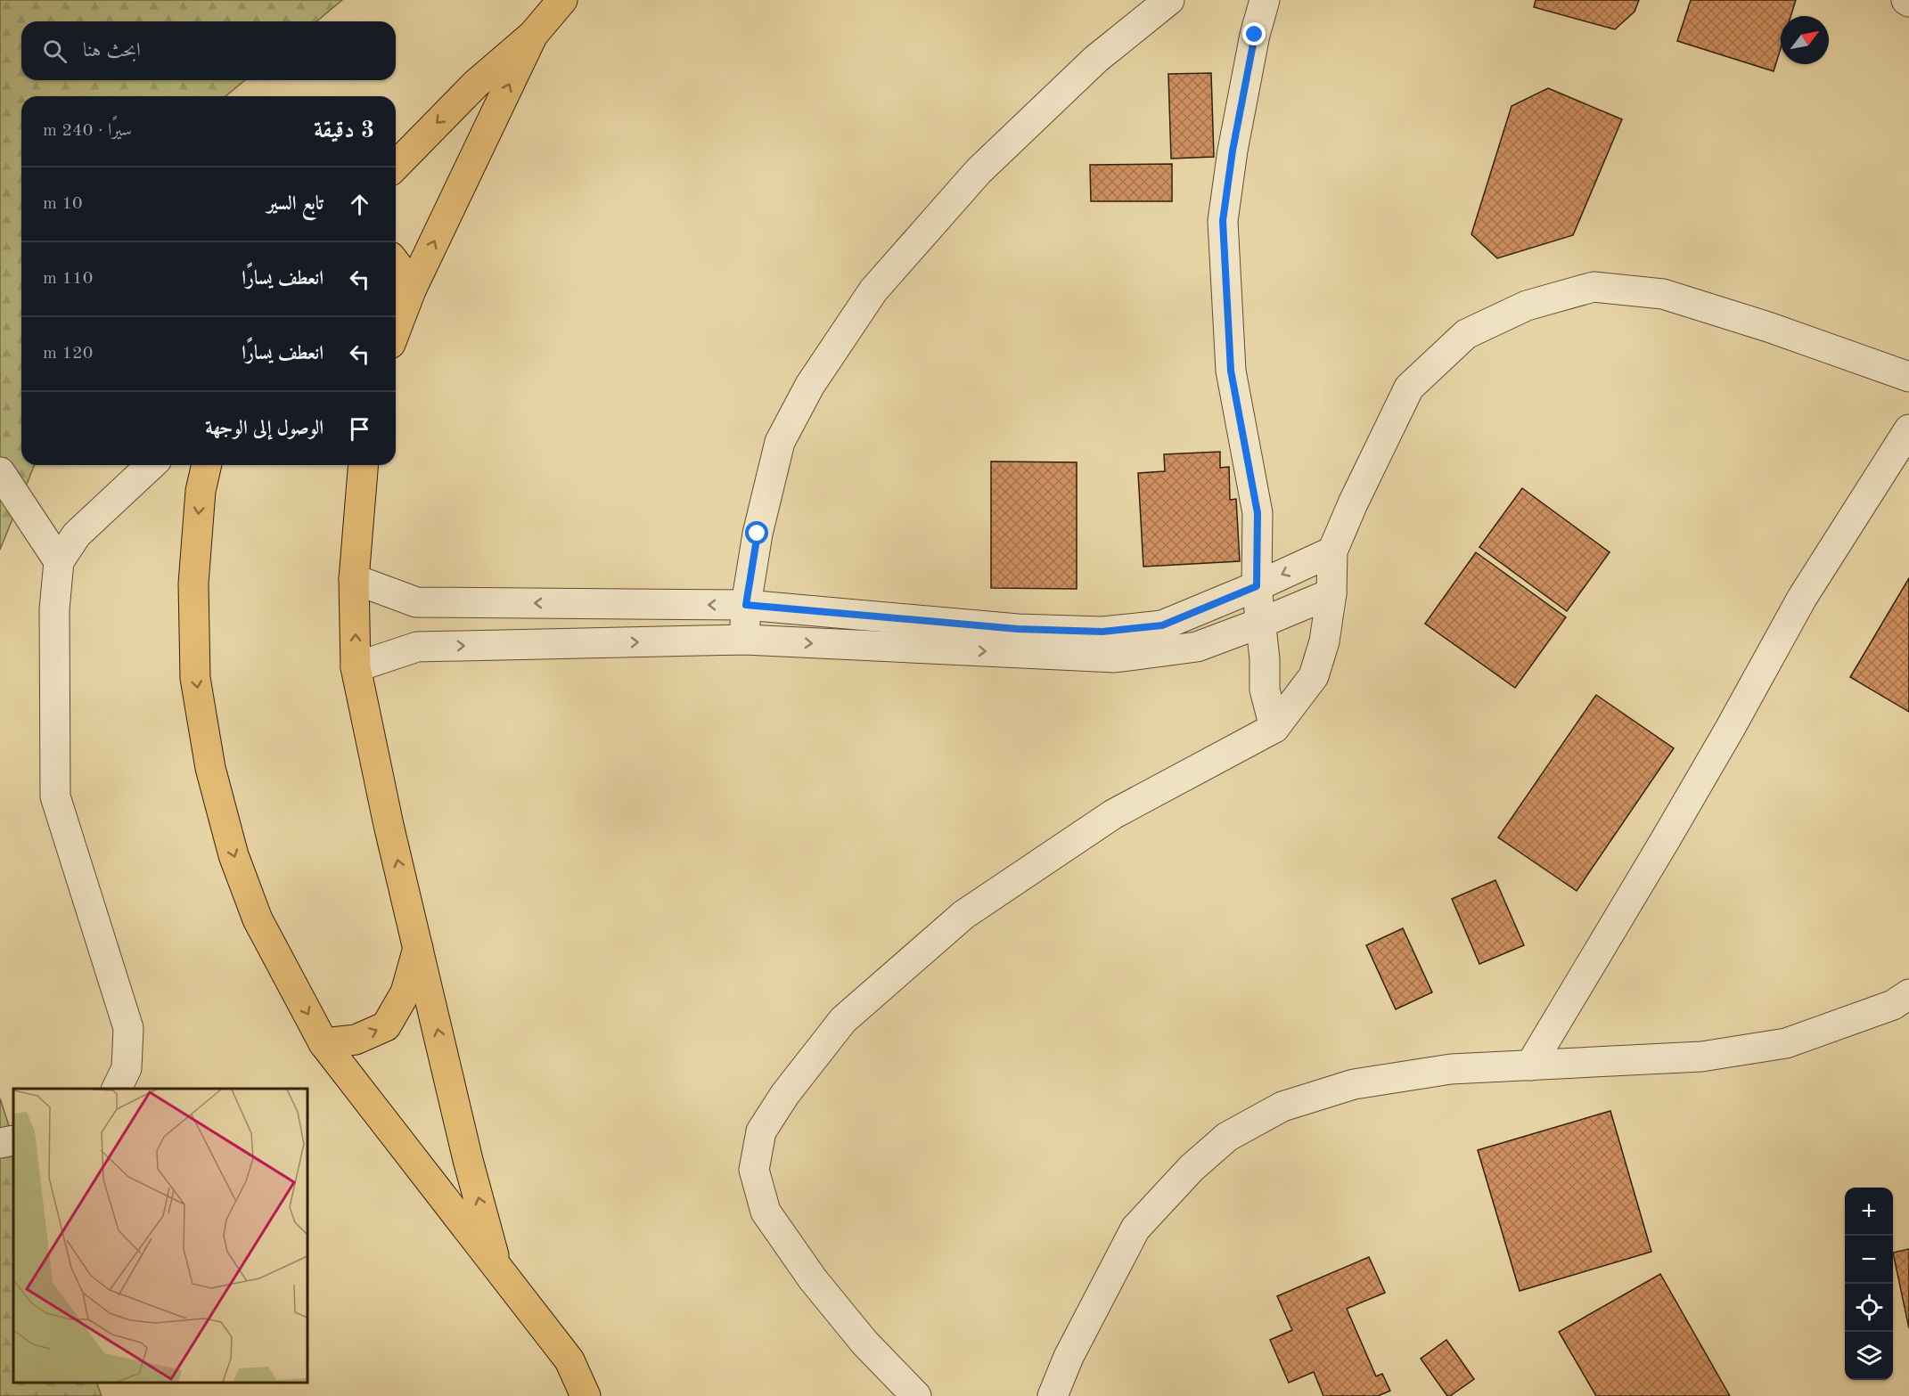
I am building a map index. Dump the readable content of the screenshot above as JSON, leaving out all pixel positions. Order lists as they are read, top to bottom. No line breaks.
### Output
{"north":"top right","page":{"search":"ابحث هنا","heading":["3 دقيقة","سيرًا · 240 m"],"list":[["تابع السير","10 m"],["انعطف يسارًا","110 m"],["انعطف يسارًا","120 m"],"الوصول إلى الوجهة"],"map_buttons":["+","−"]}}
